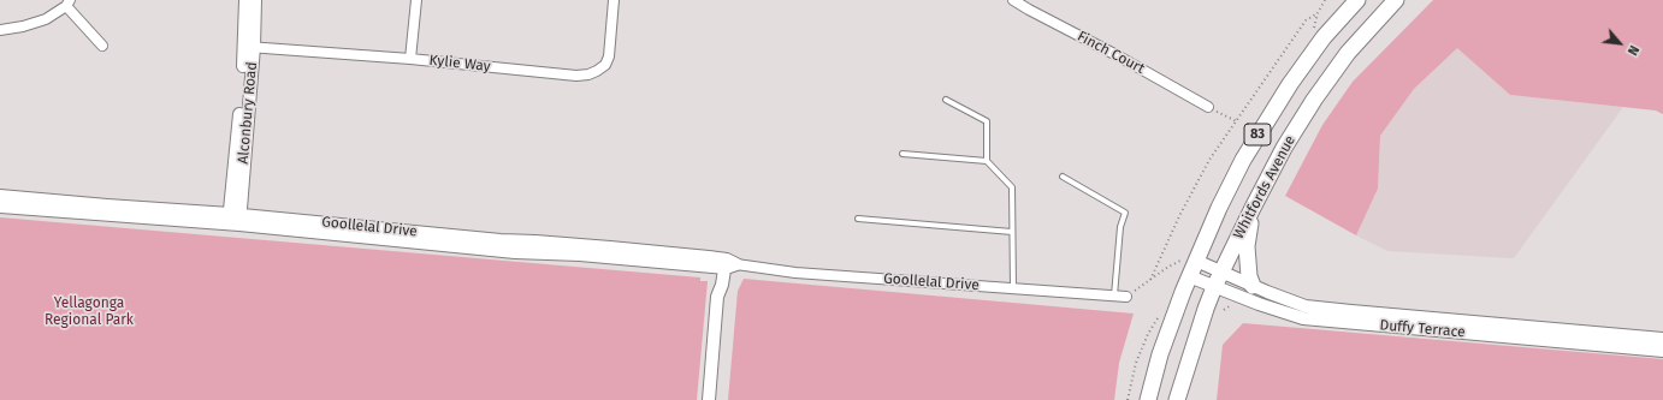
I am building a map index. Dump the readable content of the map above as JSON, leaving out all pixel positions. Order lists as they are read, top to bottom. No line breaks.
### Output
{"streets":{"main road":["83","Whitfords Avenue"],"street":["Finch Court","Kylie Way","Alconbury Road","Goollelal Drive","Duffy Terrace"]},"crossings":[["Kylie Way","Alconbury Road"],["Alconbury Road","Goollelal Drive"],["Whitfords Avenue","Duffy Terrace"]],"parks":["Yellagonga Regional Park"],"north":"bottom right"}
